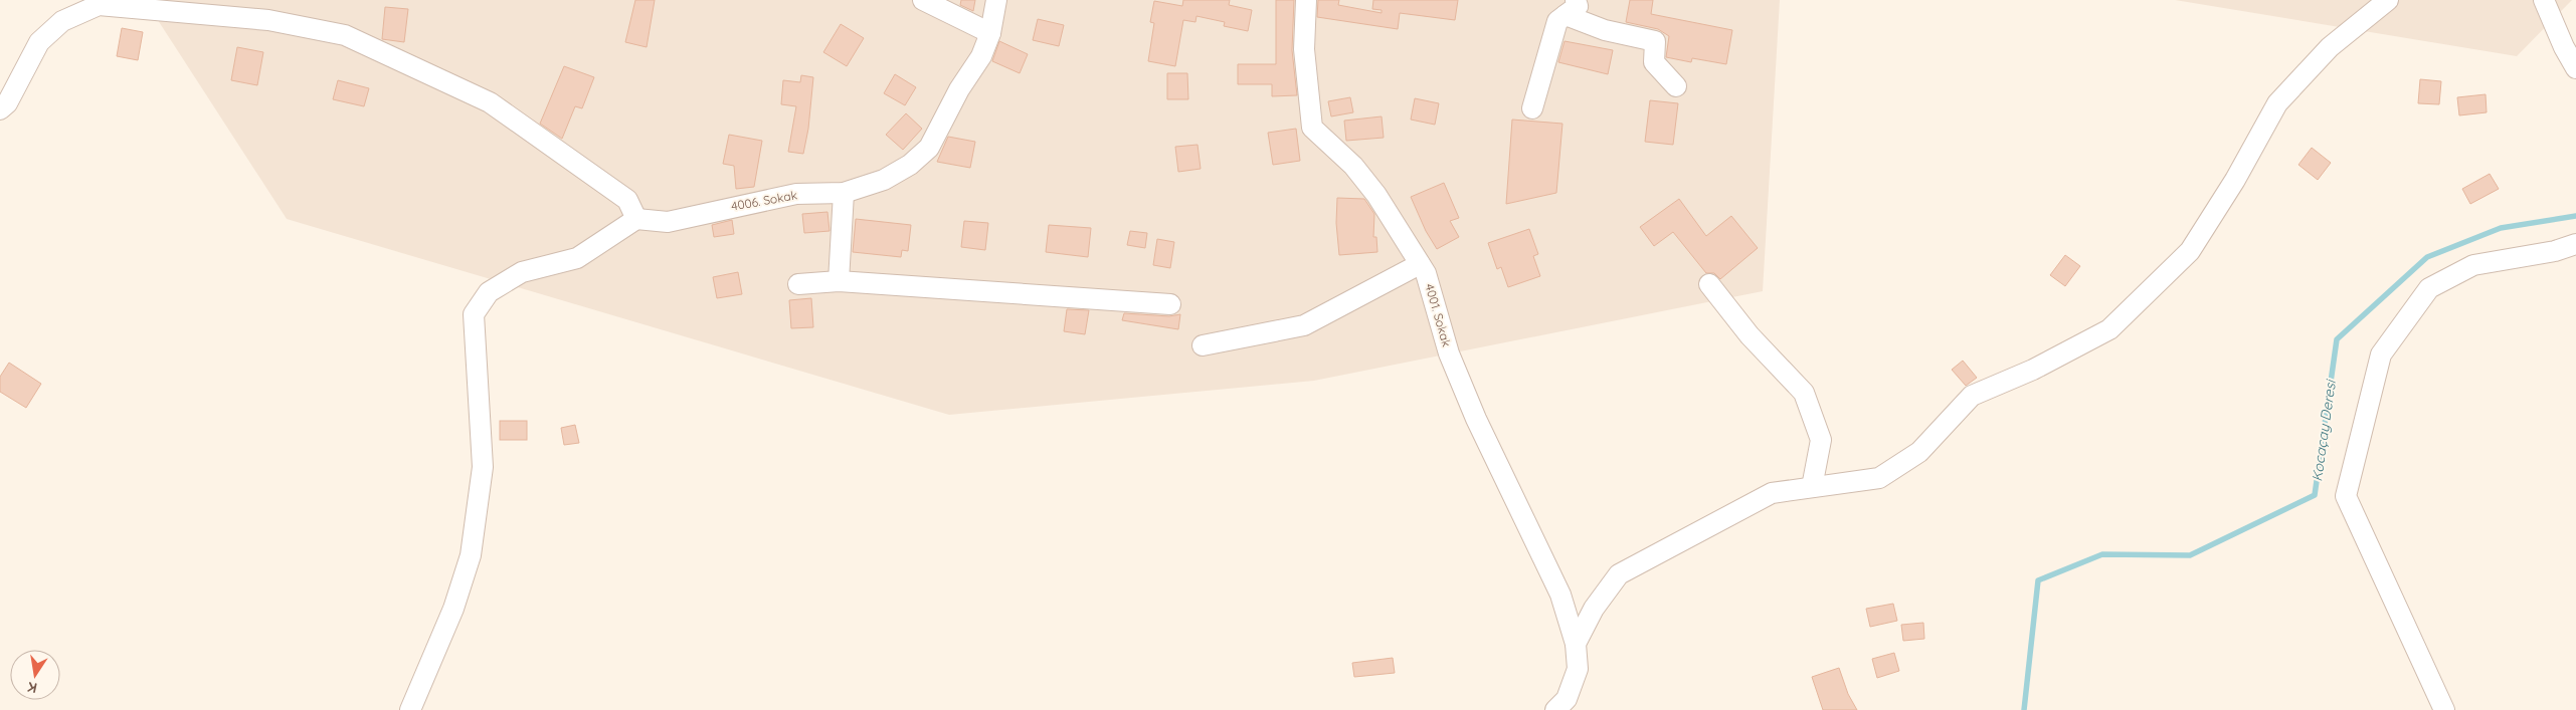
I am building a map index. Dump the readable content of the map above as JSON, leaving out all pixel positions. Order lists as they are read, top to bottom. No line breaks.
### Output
{"streets":{"street":["4006. Sokak","4001. Sokak"]},"water":["Kocaçay Deresi"],"north":"bottom"}
